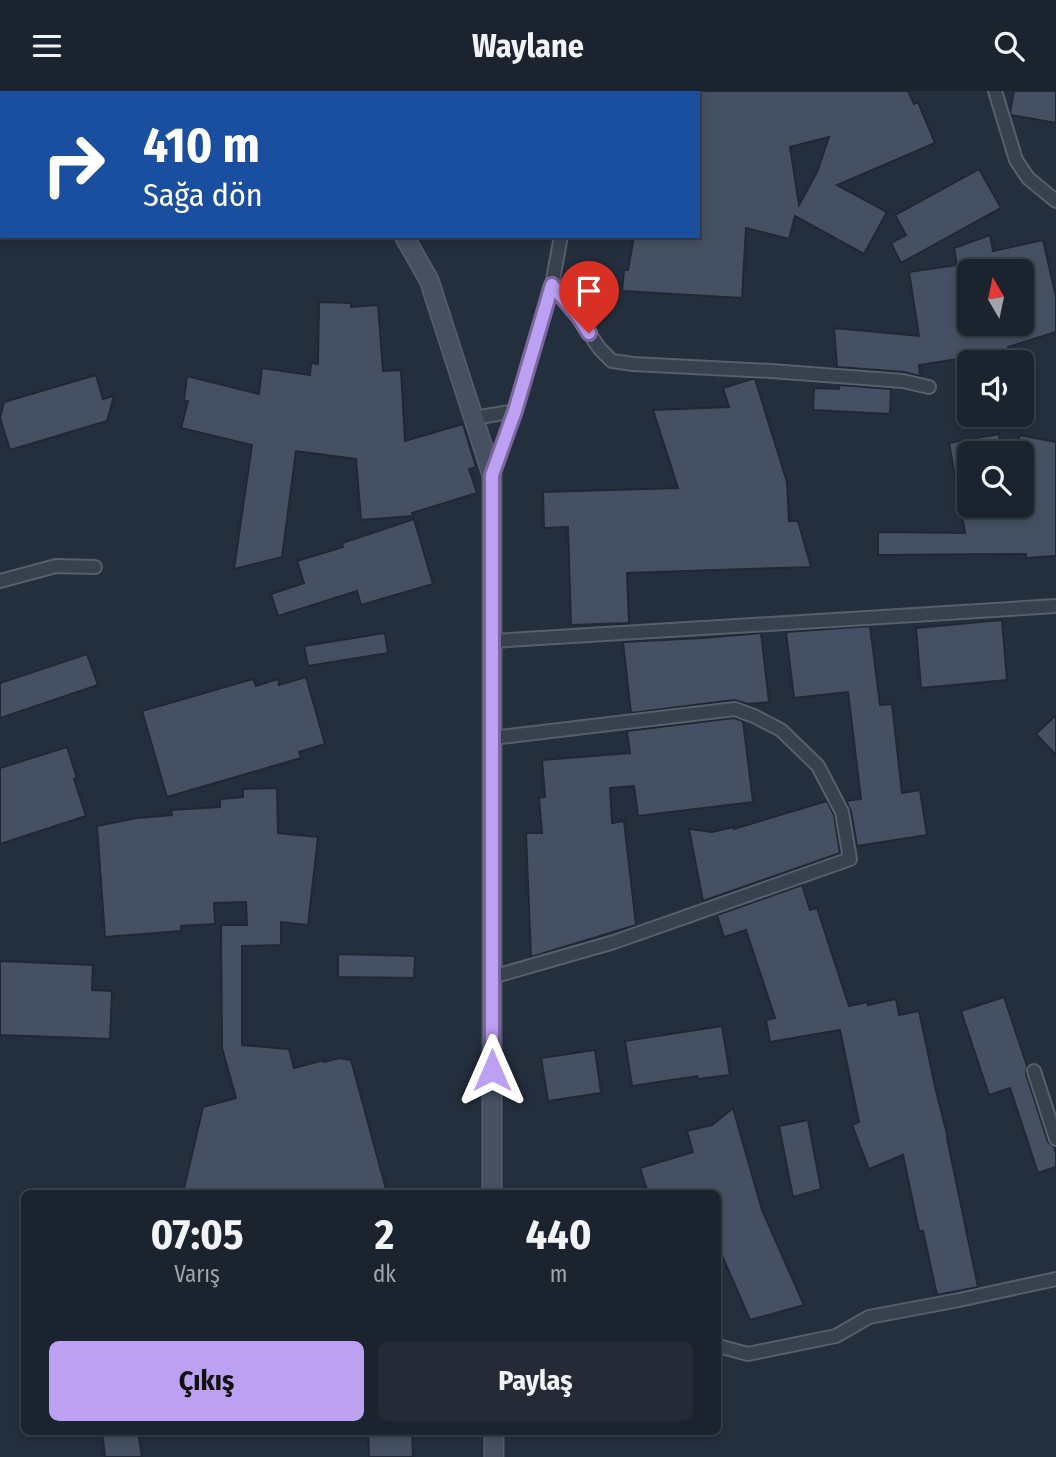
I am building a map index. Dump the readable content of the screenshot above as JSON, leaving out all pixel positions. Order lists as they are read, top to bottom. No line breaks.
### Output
{"north":"top","page":{"header":"Waylane","turn":["410 m","Sağa dön"],"eta":["07:05","Varış","2","dk","440","m"],"buttons":["Çıkış","Paylaş"]}}
